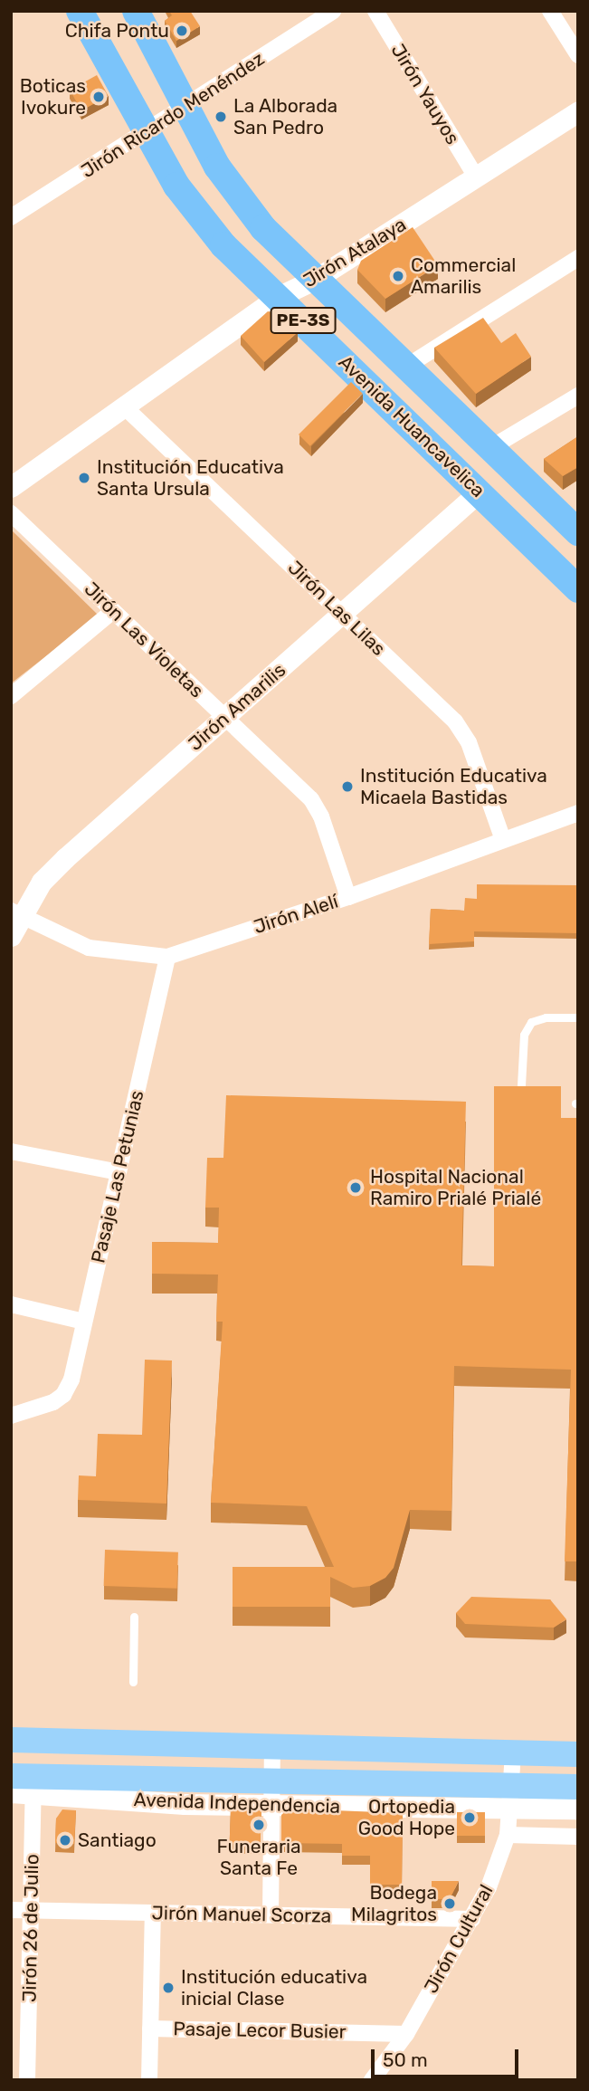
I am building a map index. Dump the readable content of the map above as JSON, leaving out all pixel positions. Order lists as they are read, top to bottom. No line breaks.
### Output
{"streets":{"highway":["PE-3S","Avenida Huancavelica"],"main road":["Avenida Independencia"],"street":["Jirón Yauyos","Jirón Ricardo Menéndez","Jirón Atalaya","Jirón Las Lilas","Jirón Las Violetas","Jirón Amarilis","Jirón Alelí","Pasaje Las Petunias","Jirón Manuel Scorza","Jirón 26 de Julio","Jirón Cultural","Pasaje Lecor Busier"]},"crossings":[["Jirón Yauyos","Jirón Atalaya"],["Jirón Ricardo Menéndez","Avenida Huancavelica"],["Jirón Atalaya","Avenida Huancavelica"],["Jirón Atalaya","Jirón Las Lilas"],["Avenida Huancavelica","Jirón Amarilis"],["Jirón Las Lilas","Jirón Amarilis"],["Jirón Las Lilas","Jirón Alelí"],["Jirón Las Violetas","Jirón Amarilis"],["Jirón Las Violetas","Jirón Alelí"],["Jirón Amarilis","Jirón Alelí"],["Jirón Alelí","Pasaje Las Petunias"],["Avenida Independencia","Jirón 26 de Julio"],["Avenida Independencia","Jirón Cultural"],["Jirón Manuel Scorza","Jirón 26 de Julio"],["Jirón Manuel Scorza","Jirón Cultural"],["Jirón Cultural","Pasaje Lecor Busier"]],"places":["Chifa Pontu","Boticas Ivokure","La Alborada San Pedro","Commercial Amarilis","Institución Educativa Santa Ursula","Institución Educativa Micaela Bastidas","Hospital Nacional Ramiro Prialé Prialé","Ortopedia Good Hope","Funeraria Santa Fe","Santiago","Bodega Milagritos","Institución educativa inicial Clase"],"scale_bar":"50 m"}
